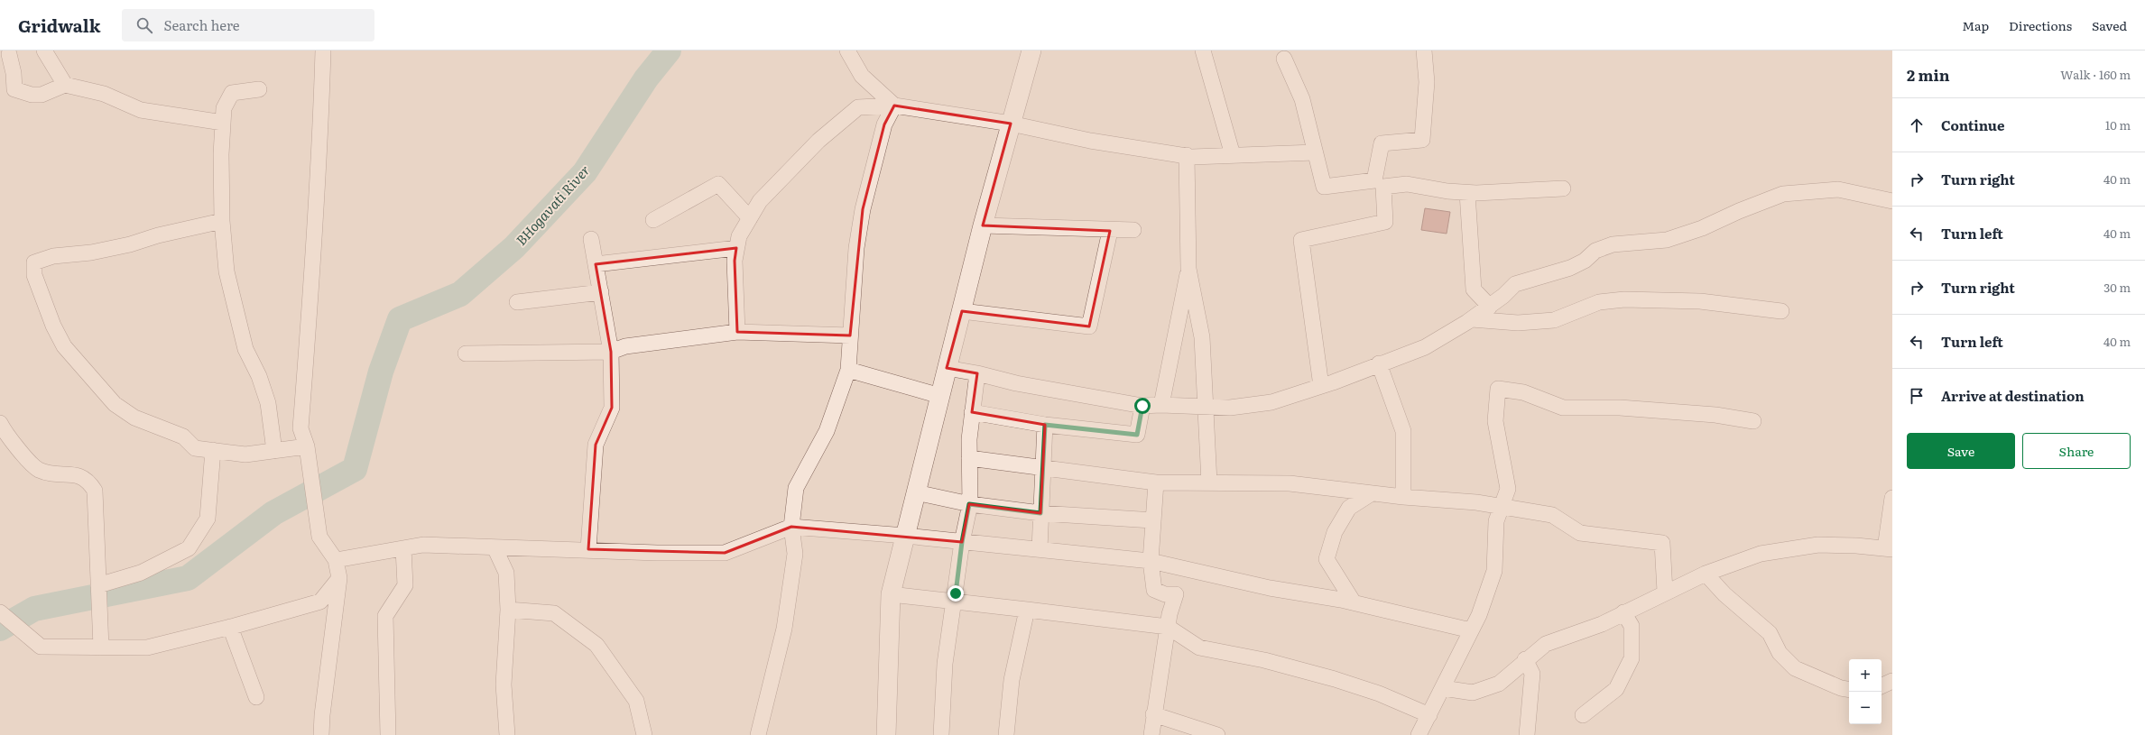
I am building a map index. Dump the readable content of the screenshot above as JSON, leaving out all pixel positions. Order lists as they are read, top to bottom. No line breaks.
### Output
{"water":["BHogavati River"],"page":{"header":"Gridwalk","search":"Search here","nav":["Map","Directions","Saved"],"heading":["2 min","Walk · 160 m"],"list":[["Continue","10 m"],["Turn right","40 m"],["Turn left","40 m"],["Turn right","30 m"],["Turn left","40 m"],"Arrive at destination"],"buttons":["Save","Share"],"map_buttons":["+","−"]}}
